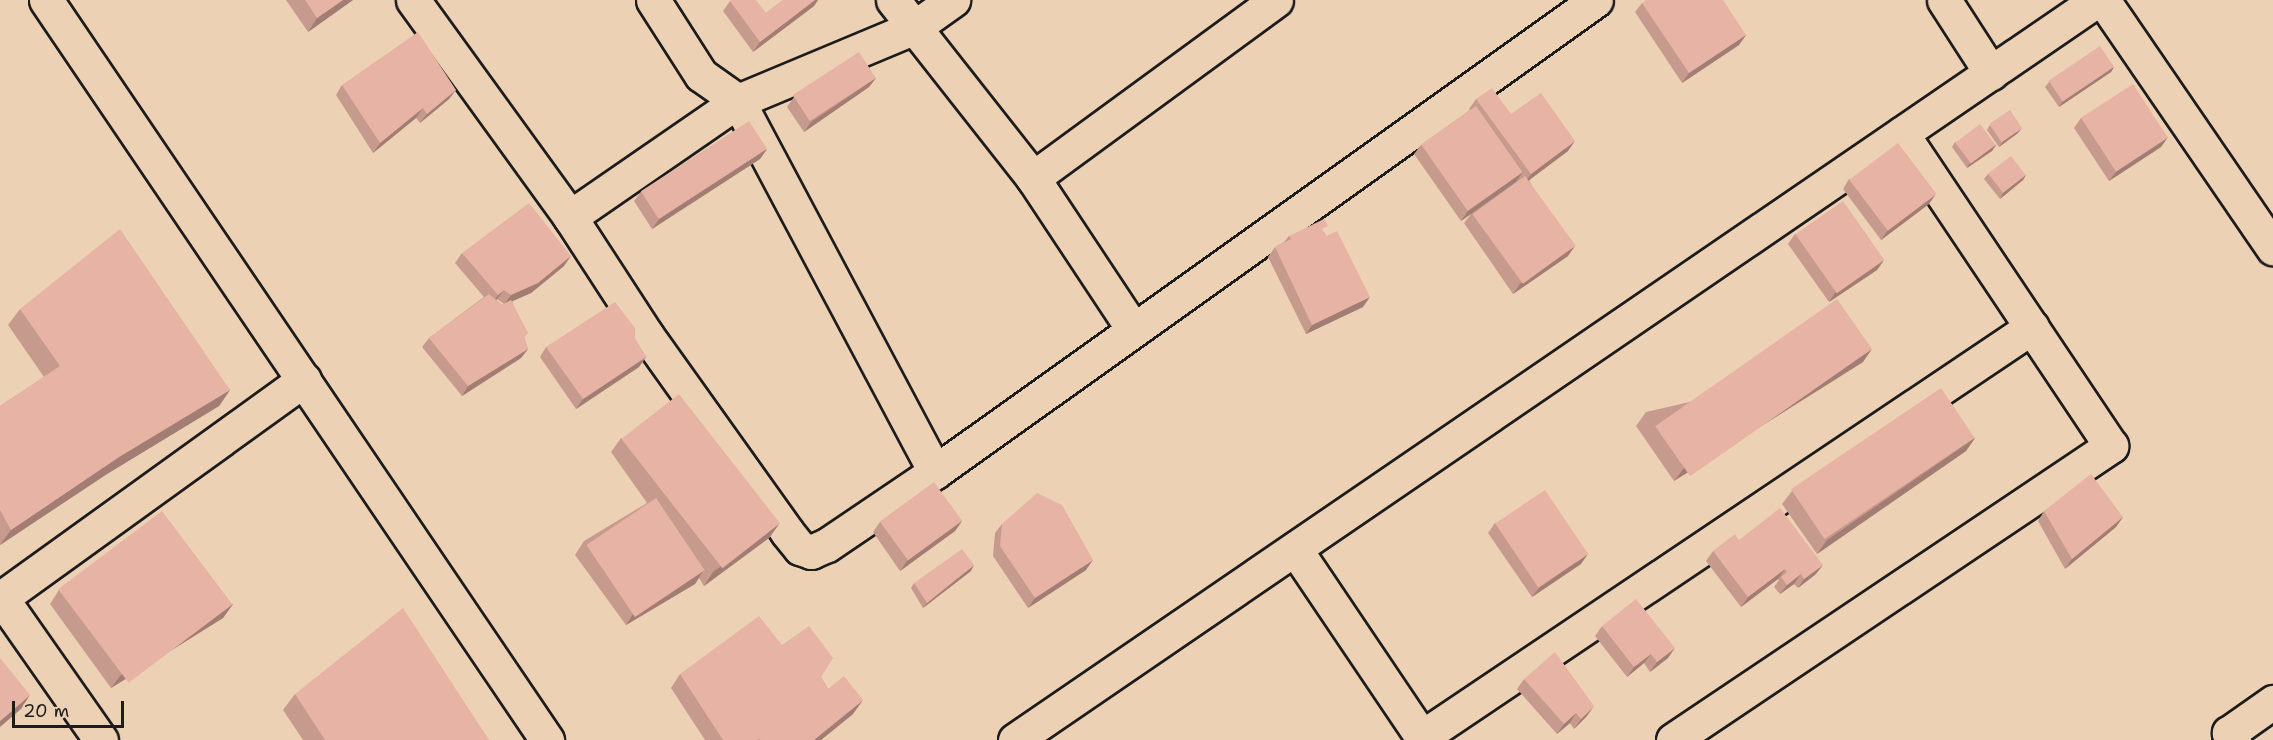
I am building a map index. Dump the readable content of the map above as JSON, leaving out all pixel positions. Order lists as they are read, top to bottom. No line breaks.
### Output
{"scale_bar":"20 m"}
